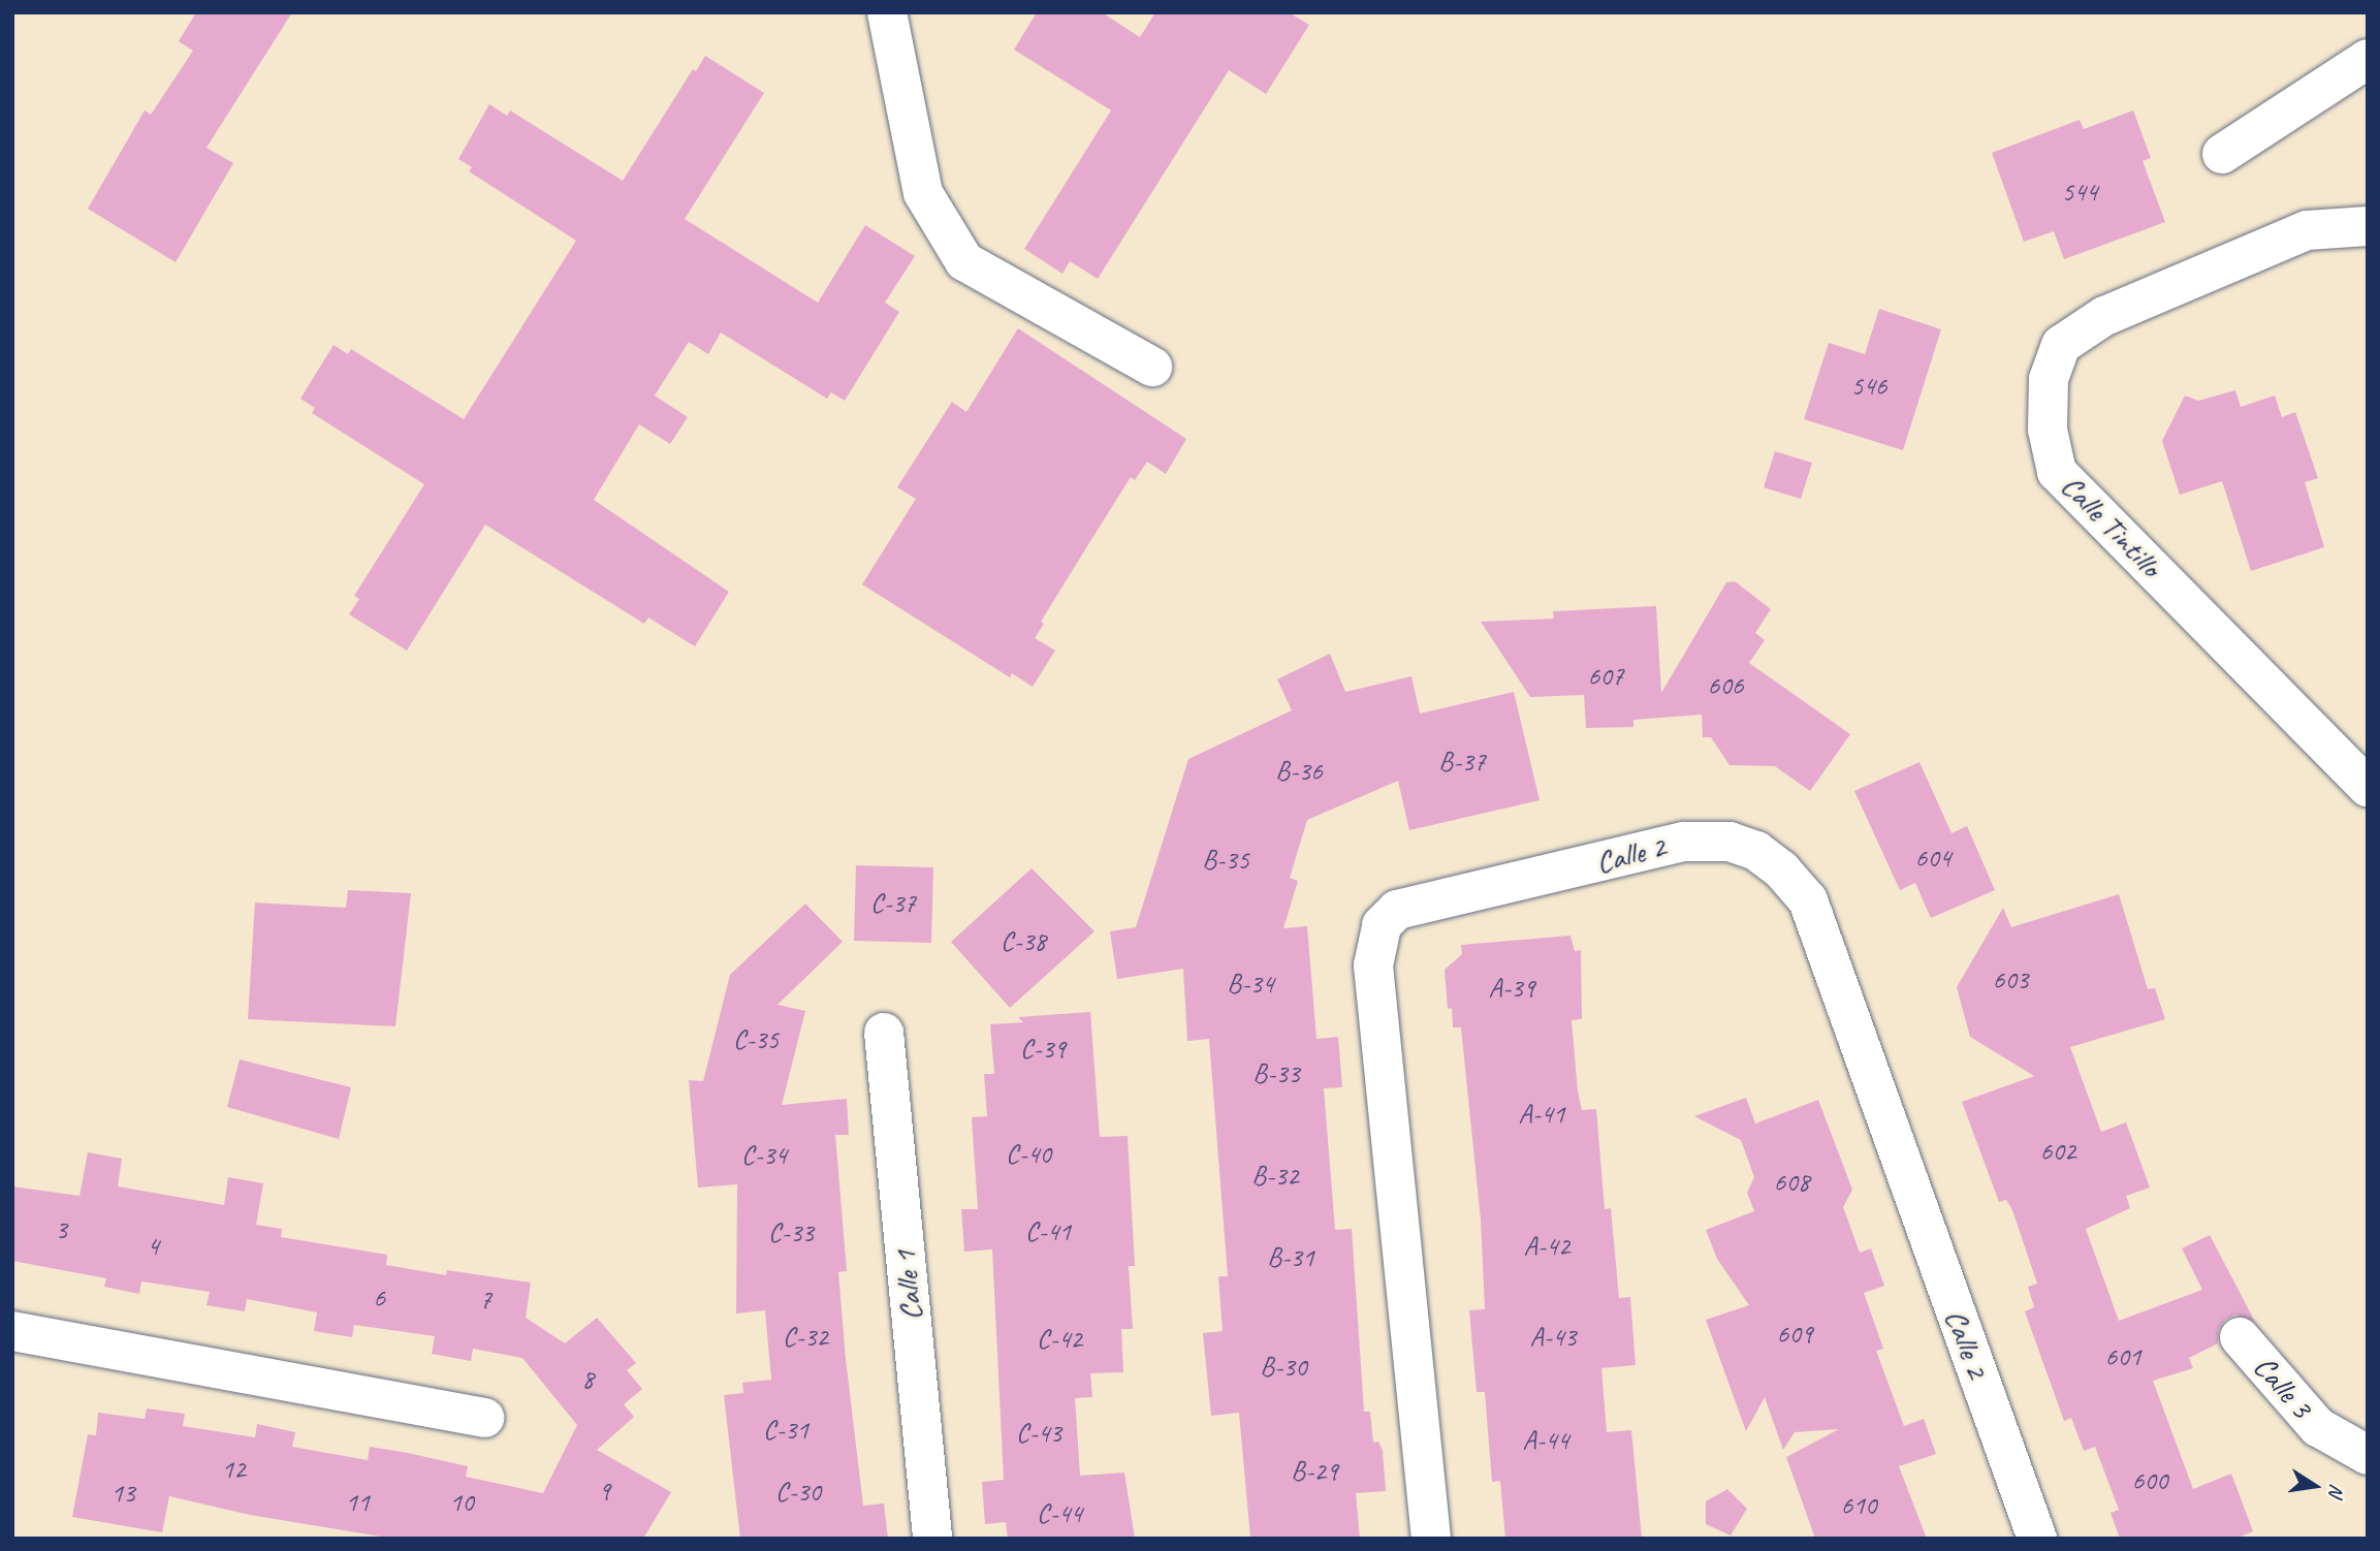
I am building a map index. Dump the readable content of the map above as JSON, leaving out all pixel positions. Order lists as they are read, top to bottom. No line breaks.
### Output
{"streets":{"street":["Calle Tintillo","Calle 2","Calle 1","Calle 3"]},"house_numbers":["544","546","607","606","B-37","B-36","604","B-35","C-37","C-38","603","B-34","A-39","C-35","C-39","B-33","A-41","602","C-40","C-34","B-32","608","3","C-41","C-33","4","A-42","B-31","6","7","609","C-32","A-43","C-42","601","B-30","8","C-31","C-43","A-44","12","B-29","600","9","C-30","13","11","10","610","C-44"],"north":"right"}
